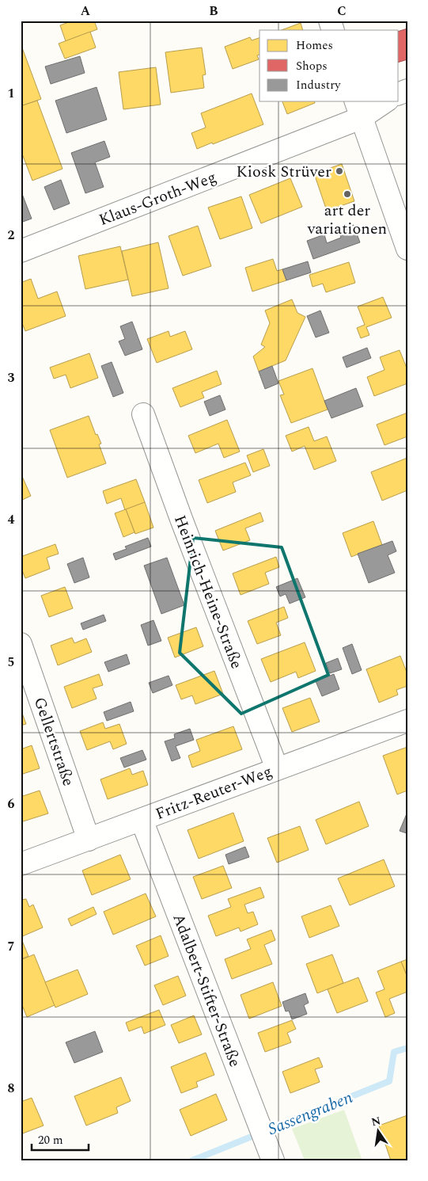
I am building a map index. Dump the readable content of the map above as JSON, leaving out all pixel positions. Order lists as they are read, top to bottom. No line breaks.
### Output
{"streets":{"street":["Klaus-Groth-Weg","Heinrich-Heine-Straße","Gellertstraße","Fritz-Reuter-Weg","Adalbert-Stifter-Straße"]},"crossings":[["Heinrich-Heine-Straße","Fritz-Reuter-Weg"],["Gellertstraße","Fritz-Reuter-Weg"],["Fritz-Reuter-Weg","Adalbert-Stifter-Straße"]],"water":["Sassengraben"],"places":["Kiosk Strüver","art der variationen"],"legend":["Homes","Shops","Industry"],"scale_bar":"20 m","north":"top","grid":{"columns":["A","B","C"],"rows":["1","2","3","4","5","6","7","8"]}}
